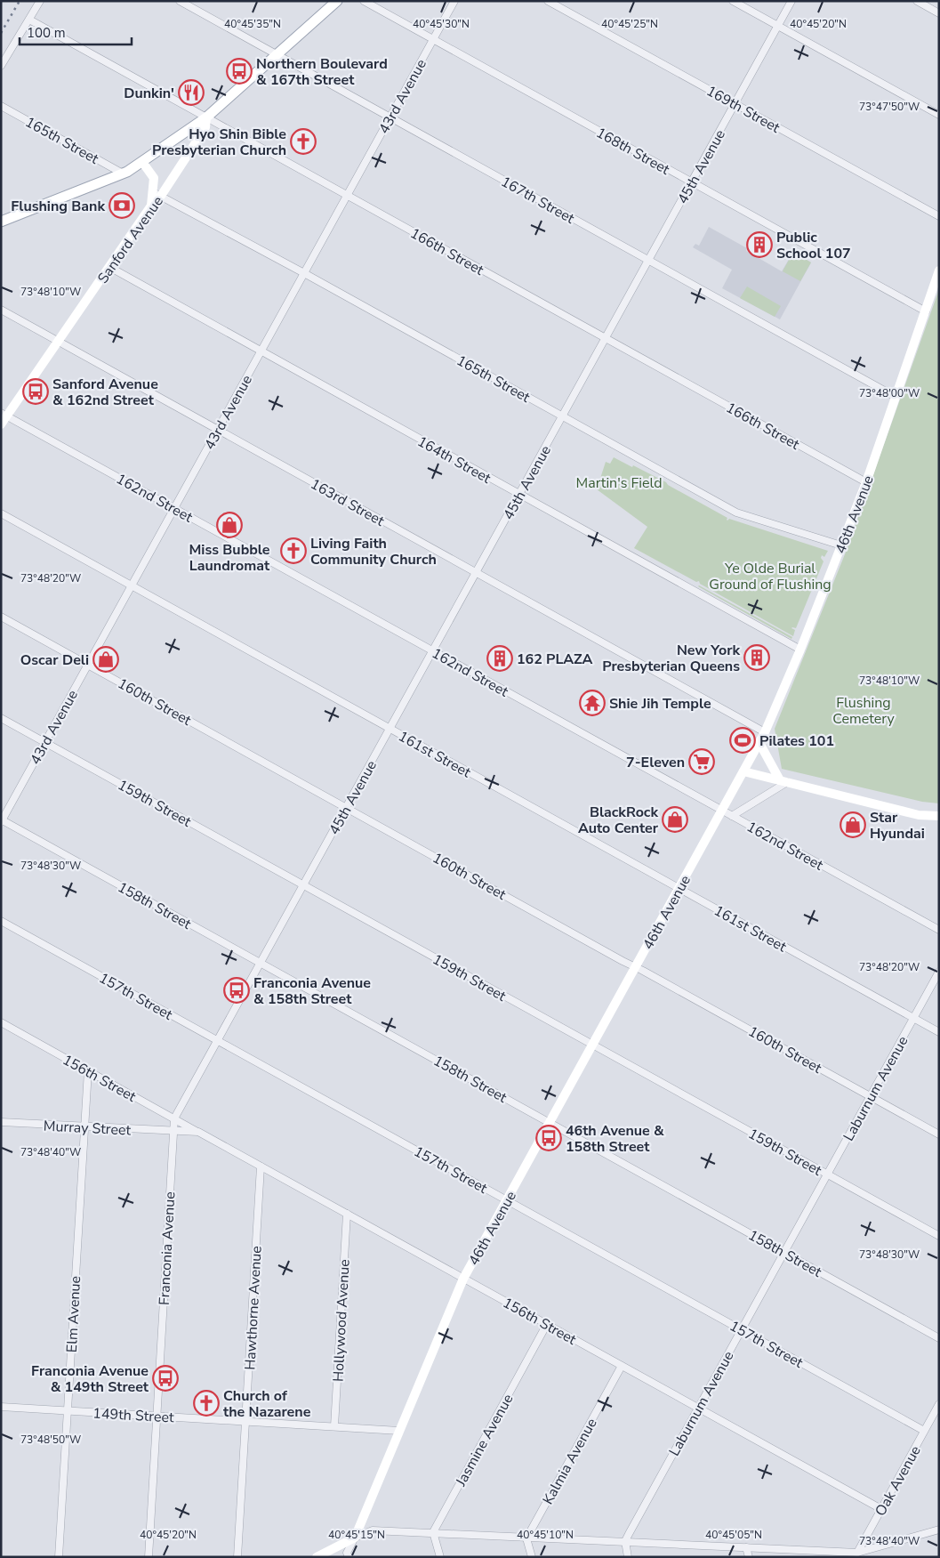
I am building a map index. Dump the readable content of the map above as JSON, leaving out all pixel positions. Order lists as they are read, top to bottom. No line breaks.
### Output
{"streets":{"street":["43rd Avenue","169th Street","165th Street","168th Street","45th Avenue","167th Street","Sanford Avenue","166th Street","164th Street","162nd Street","163rd Street","46th Avenue","160th Street","161st Street","159th Street","158th Street","157th Street","156th Street","Laburnum Avenue","Murray Street","Franconia Avenue","Hawthorne Avenue","Elm Avenue","Hollywood Avenue","149th Street","Jasmine Avenue","Kalmia Avenue","Oak Avenue"]},"crossings":[["43rd Avenue","165th Street"],["43rd Avenue","168th Street"],["43rd Avenue","167th Street"],["43rd Avenue","166th Street"],["43rd Avenue","164th Street"],["43rd Avenue","162nd Street"],["43rd Avenue","163rd Street"],["43rd Avenue","160th Street"],["43rd Avenue","161st Street"],["43rd Avenue","159th Street"],["43rd Avenue","158th Street"],["169th Street","45th Avenue"],["165th Street","45th Avenue"],["165th Street","Sanford Avenue"],["165th Street","46th Avenue"],["168th Street","45th Avenue"],["168th Street","46th Avenue"],["45th Avenue","167th Street"],["45th Avenue","166th Street"],["45th Avenue","164th Street"],["45th Avenue","162nd Street"],["45th Avenue","163rd Street"],["45th Avenue","160th Street"],["45th Avenue","161st Street"],["45th Avenue","159th Street"],["45th Avenue","158th Street"],["45th Avenue","Franconia Avenue"],["167th Street","46th Avenue"],["Sanford Avenue","166th Street"],["Sanford Avenue","164th Street"],["Sanford Avenue","162nd Street"],["Sanford Avenue","163rd Street"],["166th Street","46th Avenue"],["164th Street","46th Avenue"],["162nd Street","46th Avenue"],["163rd Street","46th Avenue"],["46th Avenue","160th Street"],["46th Avenue","161st Street"],["46th Avenue","159th Street"],["46th Avenue","158th Street"],["46th Avenue","157th Street"],["46th Avenue","156th Street"],["46th Avenue","149th Street"],["160th Street","Laburnum Avenue"],["161st Street","Laburnum Avenue"],["159th Street","Laburnum Avenue"],["158th Street","Laburnum Avenue"],["158th Street","Franconia Avenue"],["157th Street","Laburnum Avenue"],["157th Street","Franconia Avenue"],["157th Street","Oak Avenue"],["156th Street","Laburnum Avenue"],["156th Street","Murray Street"],["156th Street","Franconia Avenue"],["156th Street","Hawthorne Avenue"],["156th Street","Elm Avenue"],["156th Street","Hollywood Avenue"],["156th Street","Jasmine Avenue"],["156th Street","Kalmia Avenue"],["156th Street","Oak Avenue"],["Murray Street","Franconia Avenue"],["Murray Street","Elm Avenue"],["Franconia Avenue","149th Street"],["Hawthorne Avenue","149th Street"],["Elm Avenue","149th Street"],["Hollywood Avenue","149th Street"]],"parks":["Martin's Field","Ye Olde Burial Ground of Flushing","Flushing Cemetery"],"places":{"bus stop":["Northern Boulevard & 167th Street","Sanford Avenue & 162nd Street","Franconia Avenue & 158th Street","46th Avenue & 158th Street","Franconia Avenue & 149th Street"],"restaurant":["Dunkin'"],"church":["Hyo Shin Bible Presbyterian Church","Living Faith Community Church","Church of the Nazarene"],"bank":["Flushing Bank"],"building":["Public School 107","New York Presbyterian Queens","162 PLAZA"],"shop":["Miss Bubble Laundromat","Oscar Deli","BlackRock Auto Center","Star Hyundai"],"temple":["Shie Jih Temple"],"sports":["Pilates 101"],"supermarket":["7-Eleven"]},"scale_bar":"100 m","coordinates":["40°45'35\"N","40°45'30\"N","40°45'25\"N","40°45'20\"N","73°47'50\"W","73°48'10\"W","73°48'00\"W","73°48'20\"W","73°48'30\"W","73°48'40\"W","73°48'50\"W","40°45'15\"N","40°45'10\"N","40°45'05\"N"]}
